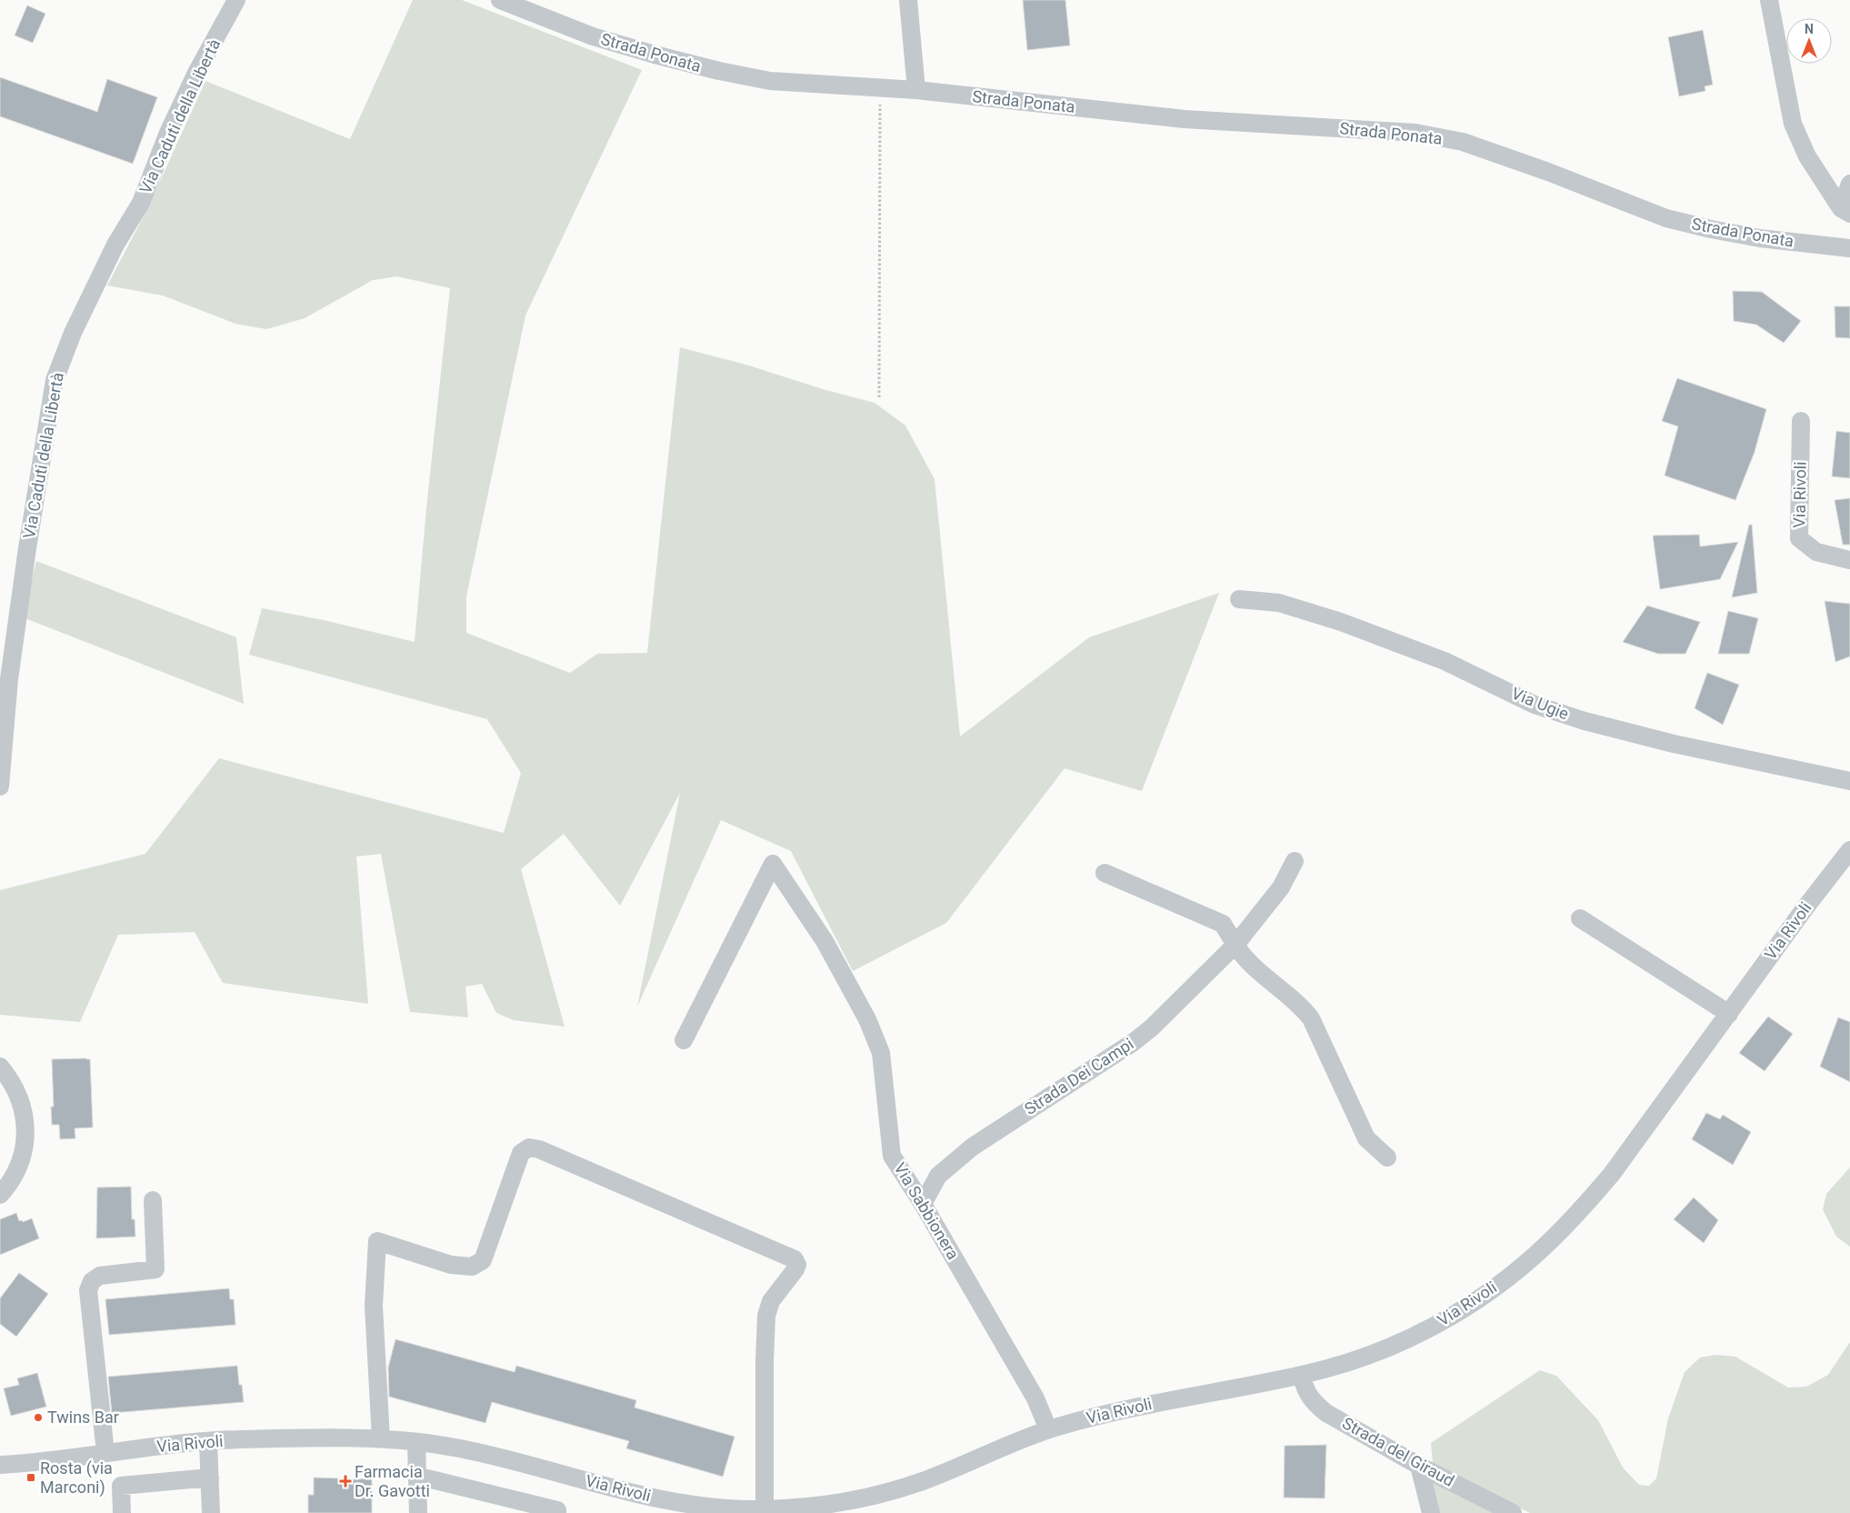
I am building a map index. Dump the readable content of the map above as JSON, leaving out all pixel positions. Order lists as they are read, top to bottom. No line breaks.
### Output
{"streets":{"street":["Strada Ponata","Via Caduti della Libertà","Via Rivoli","Via Ugie","Strada Dei Campi","Via Sabbionera","Strada del Giraud"]},"crossings":[["Via Rivoli","Via Sabbionera"],["Via Rivoli","Strada del Giraud"],["Strada Dei Campi","Via Sabbionera"]],"places":{"other":["Twins Bar"],"transit":["Rosta (via Marconi)"],"health":["Farmacia Dr. Gavotti"]},"north":"top"}
